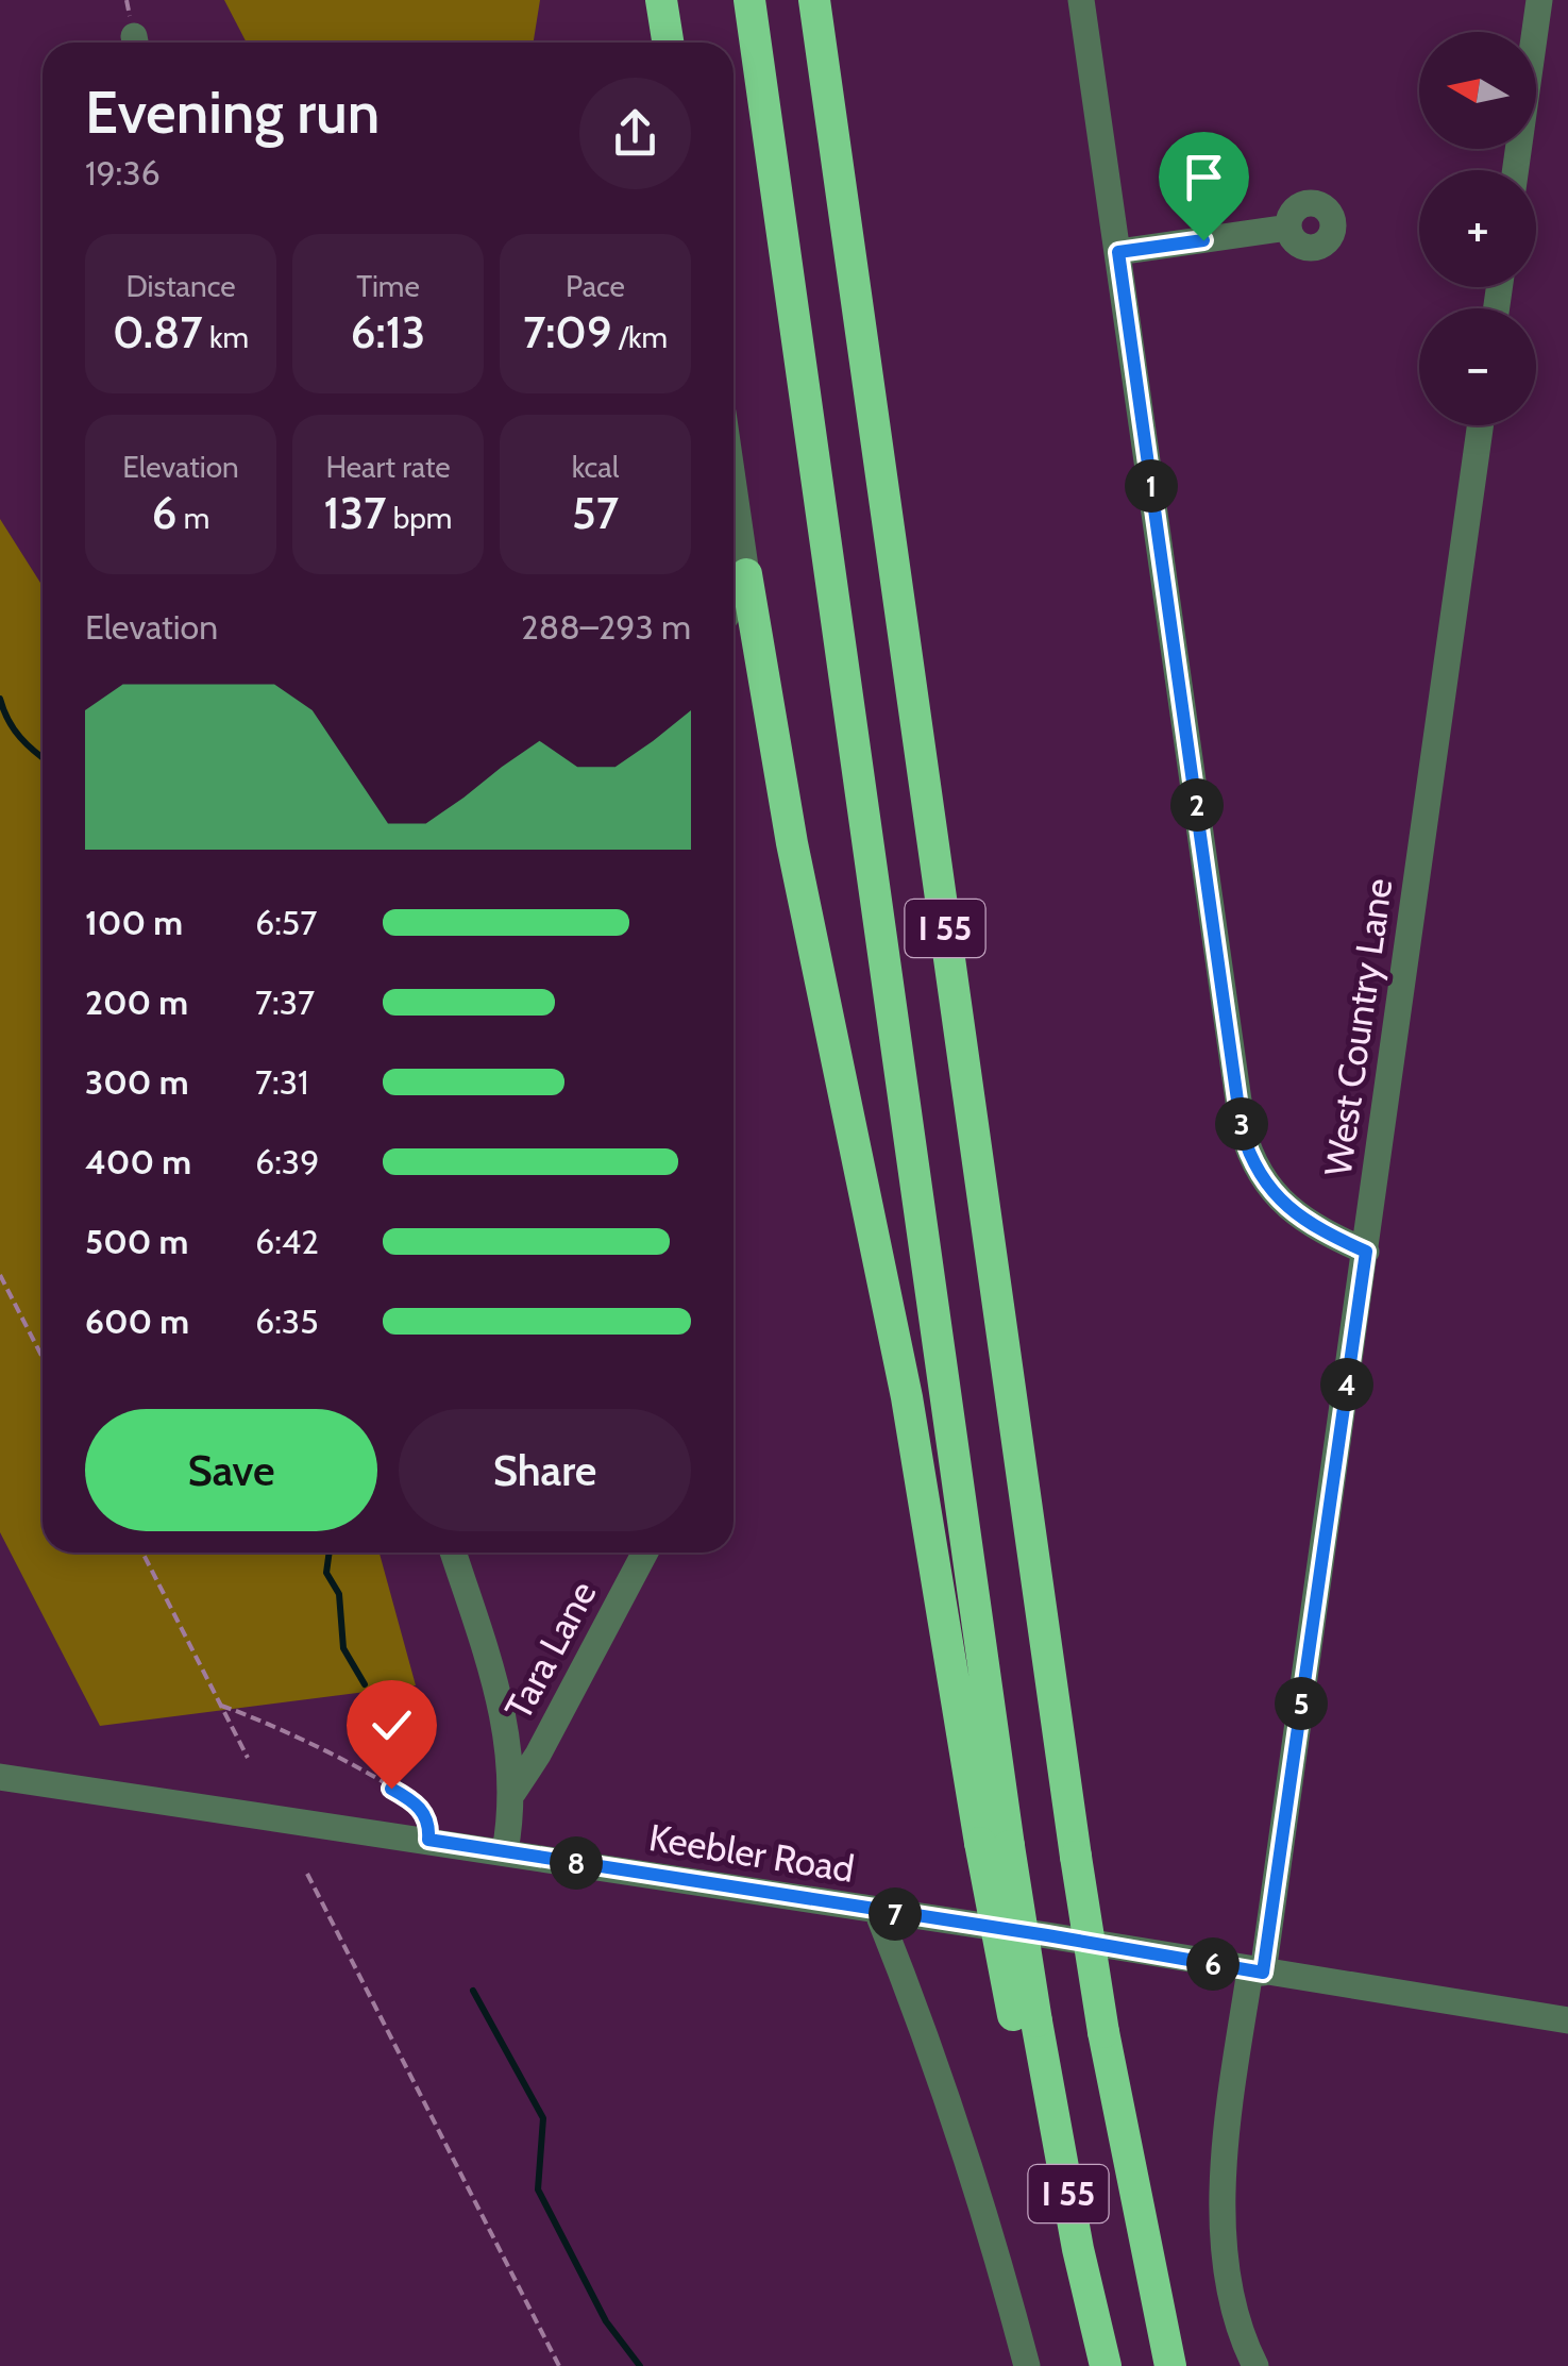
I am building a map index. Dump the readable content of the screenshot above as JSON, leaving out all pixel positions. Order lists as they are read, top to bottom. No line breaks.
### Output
{"streets":{"highway":["I 55"],"street":["West Country Lane","Tara Lane","Keebler Road"]},"crossings":[["West Country Lane","Keebler Road"],["Tara Lane","Keebler Road"]],"north":"left","page":{"map_buttons":["+","−"],"heading":["Evening run","19:36"],"stats":[["Distance","0.87 km"],["Time","6:13"],["Pace","7:09 /km"],["Elevation","6 m"],["Heart rate","137 bpm"],["kcal","57"]],"pins":["1","2","3","4","5","8","7","6"],"chart":["Elevation","288–293 m"],"list":[{"name":"100 m","note":"6:57"},{"name":"200 m","note":"7:37"},{"name":"300 m","note":"7:31"},{"name":"400 m","note":"6:39"},{"name":"500 m","note":"6:42"},{"name":"600 m","note":"6:35"}],"buttons":["Save","Share"]}}
